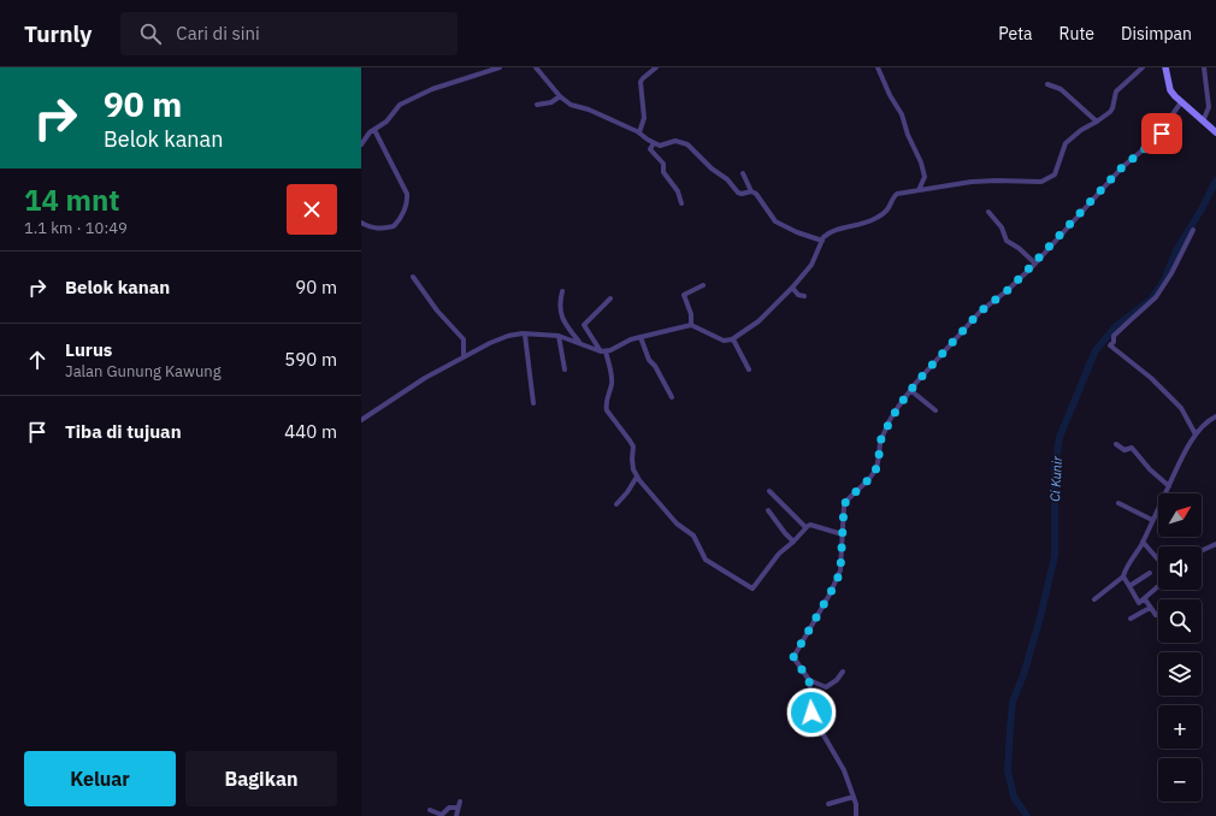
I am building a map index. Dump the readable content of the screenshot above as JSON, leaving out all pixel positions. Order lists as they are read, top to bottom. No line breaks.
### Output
{"water":["Ci Kunir"],"north":"top right","page":{"header":"Turnly","search":"Cari di sini","nav":["Peta","Rute","Disimpan"],"turn":["90 m","Belok kanan"],"heading":["14 mnt","1.1 km · 10:49"],"list":[{"name":"Belok kanan","value":"90 m"},{"name":"Lurus","note":"Jalan Gunung Kawung","value":"590 m"},{"name":"Tiba di tujuan","value":"440 m"}],"map_buttons":["+","−"],"buttons":["Keluar","Bagikan"]}}
